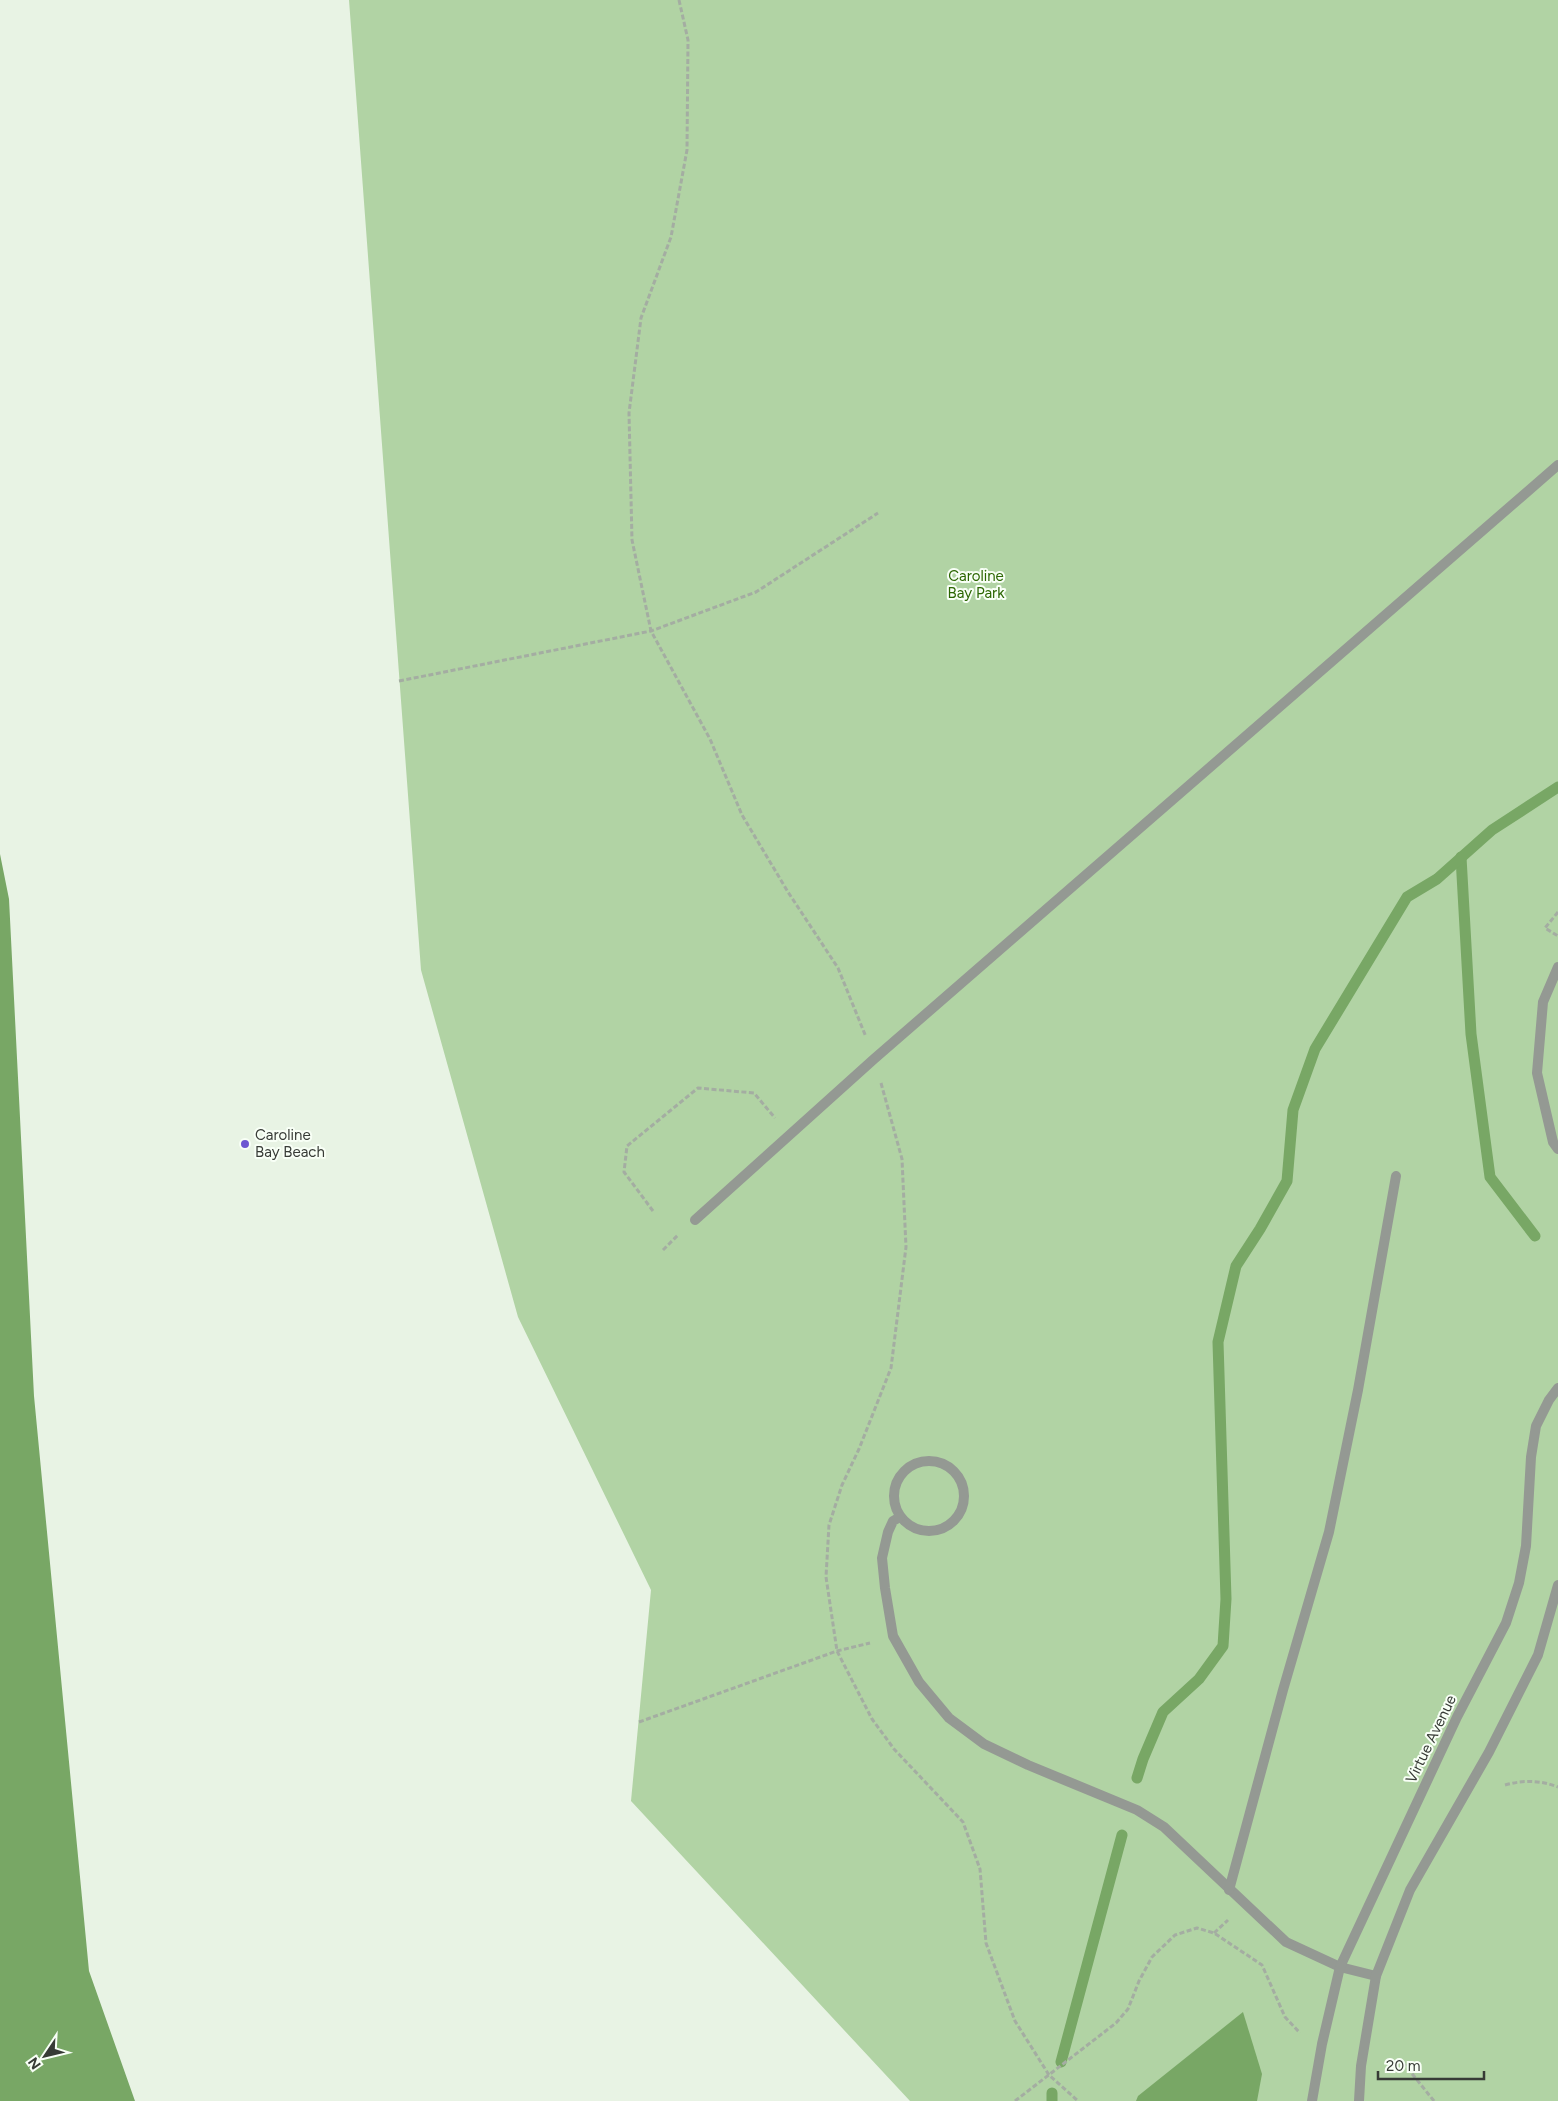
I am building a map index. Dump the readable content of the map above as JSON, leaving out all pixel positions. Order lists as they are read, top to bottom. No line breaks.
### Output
{"streets":{"street":["Virtue Avenue"]},"parks":["Caroline Bay Park"],"places":["Caroline Bay Beach"],"scale_bar":"20 m","north":"bottom left"}
